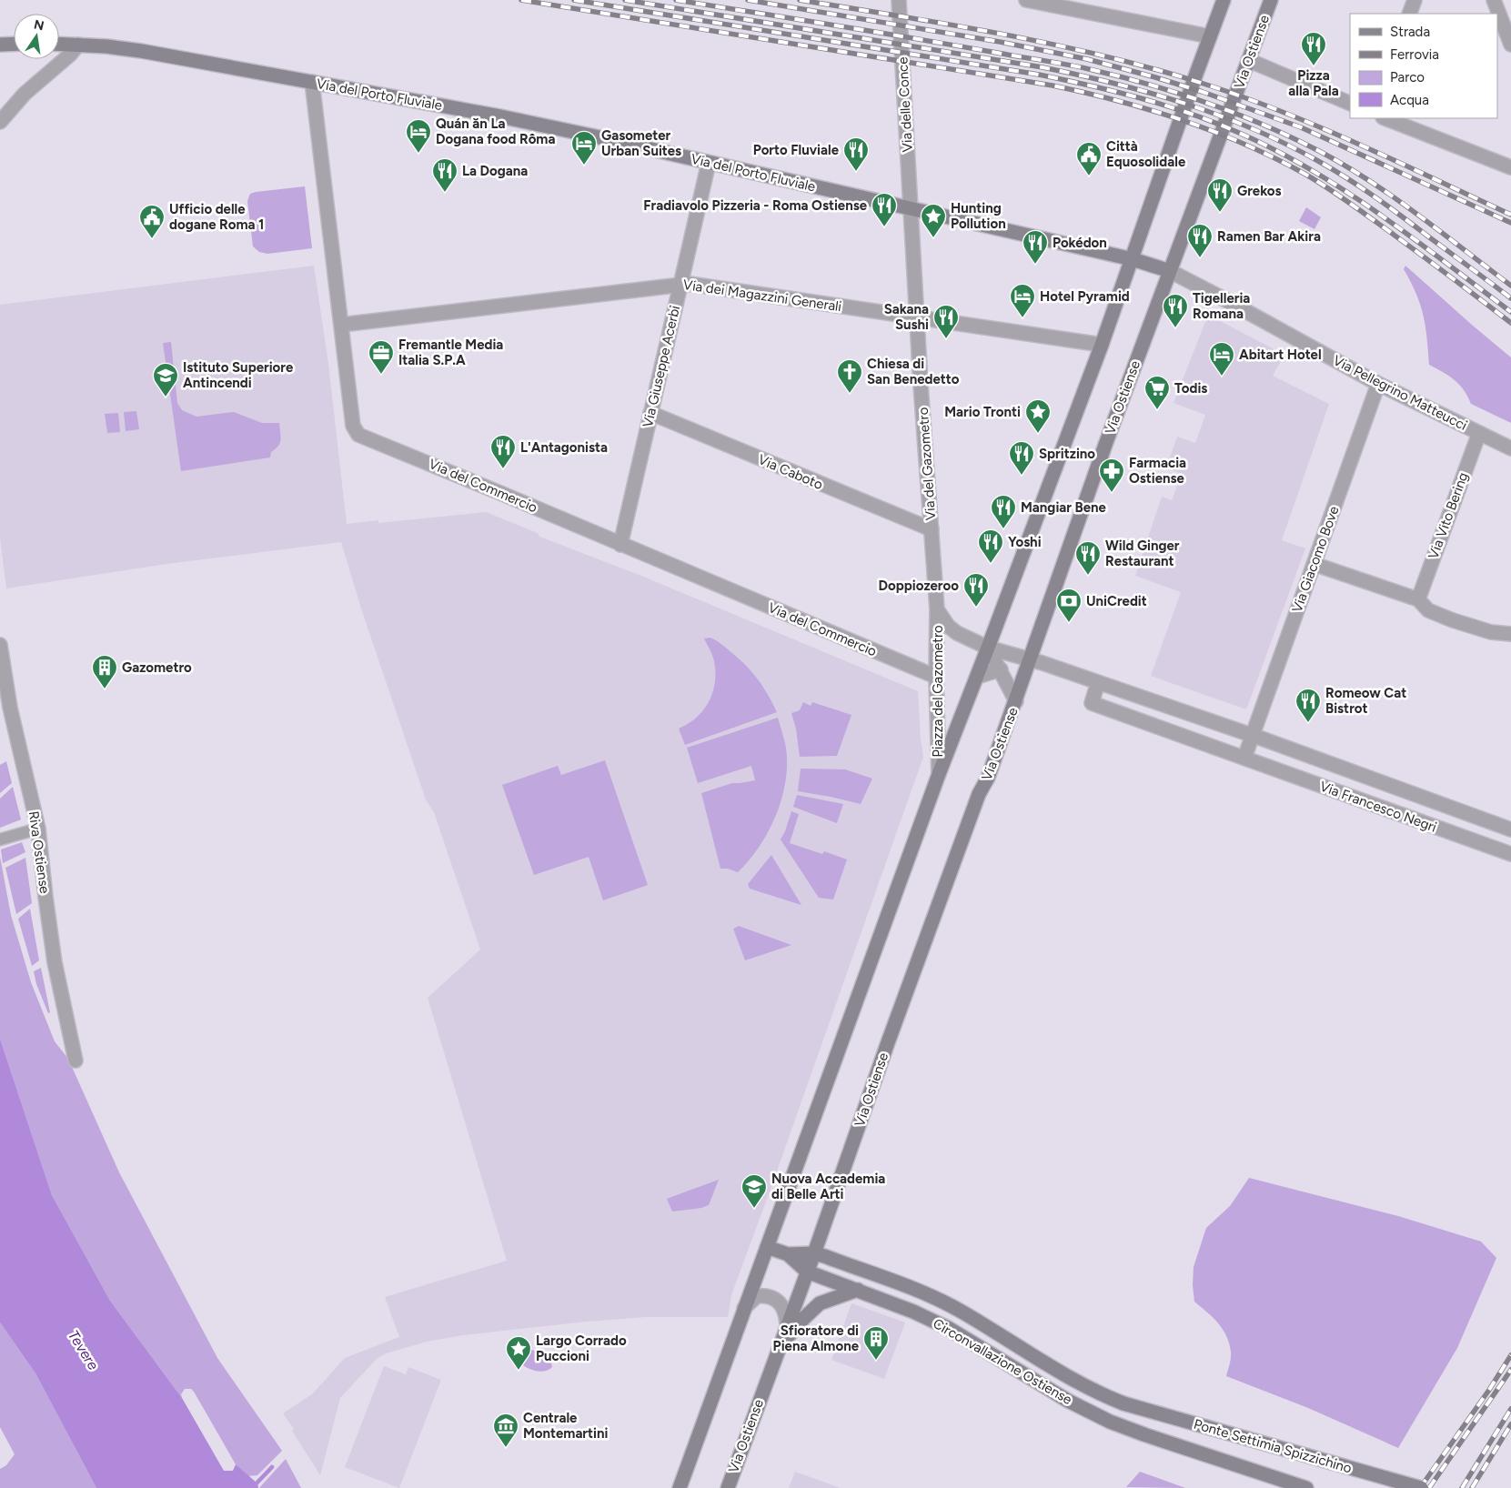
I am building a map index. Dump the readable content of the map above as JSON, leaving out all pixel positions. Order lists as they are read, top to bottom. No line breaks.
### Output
{"streets":{"main road":["Via Ostiense","Via del Porto Fluviale","Circonvallazione Ostiense","Ponte Settimia Spizzichino"],"street":["Via delle Conce","Via dei Magazzini Generali","Via Giuseppe Acerbi","Via Pellegrino Matteucci","Via del Gazometro","Via Caboto","Via del Commercio","Via Vito Bering","Via Giacomo Bove","Piazza del Gazometro","Via Francesco Negri","Riva Ostiense"]},"crossings":[["Via Ostiense","Via Pellegrino Matteucci"],["Via Ostiense","Piazza del Gazometro"],["Via Ostiense","Via Francesco Negri"],["Via Ostiense","Circonvallazione Ostiense"],["Via del Porto Fluviale","Via delle Conce"],["Via del Porto Fluviale","Via Giuseppe Acerbi"],["Via del Porto Fluviale","Via del Gazometro"],["Via del Porto Fluviale","Via del Commercio"],["Via delle Conce","Via del Gazometro"],["Via dei Magazzini Generali","Via Giuseppe Acerbi"],["Via dei Magazzini Generali","Via del Gazometro"],["Via dei Magazzini Generali","Via del Commercio"],["Via Giuseppe Acerbi","Via Caboto"],["Via Giuseppe Acerbi","Via del Commercio"],["Via Pellegrino Matteucci","Via Vito Bering"],["Via Pellegrino Matteucci","Via Giacomo Bove"],["Via del Gazometro","Via Caboto"],["Via del Gazometro","Piazza del Gazometro"],["Via del Commercio","Piazza del Gazometro"],["Via Giacomo Bove","Via Francesco Negri"],["Piazza del Gazometro","Via Francesco Negri"],["Circonvallazione Ostiense","Ponte Settimia Spizzichino"]],"water":["Tevere"],"places":{"restaurant":["Pizza alla Pala","Porto Fluviale","La Dogana","Grekos","Fradiavolo Pizzeria - Roma Ostiense","Ramen Bar Akira","Pokédon","Tigelleria Romana","Sakana Sushi","L'Antagonista","Spritzino","Mangiar Bene","Yoshi","Wild Ginger Restaurant","Doppiozeroo","Romeow Cat Bistrot"],"hotel":["Quán ăn La Dogana food Rôma","Gasometer Urban Suites","Hotel Pyramid","Abitart Hotel"],"public building":["Città Equosolidale","Ufficio delle dogane Roma 1"],"place":["Hunting Pollution","Mario Tronti","Largo Corrado Puccioni"],"office":["Fremantle Media Italia S.P.A"],"church":["Chiesa di San Benedetto"],"school or university":["Istituto Superiore Antincendi","Nuova Accademia di Belle Arti"],"supermarket":["Todis"],"pharmacy":["Farmacia Ostiense"],"bank":["UniCredit"],"building":["Gazometro","Sfioratore di Piena Almone"],"museum":["Centrale Montemartini"]},"legend":["Strada","Ferrovia","Parco","Acqua"],"north":"top"}
